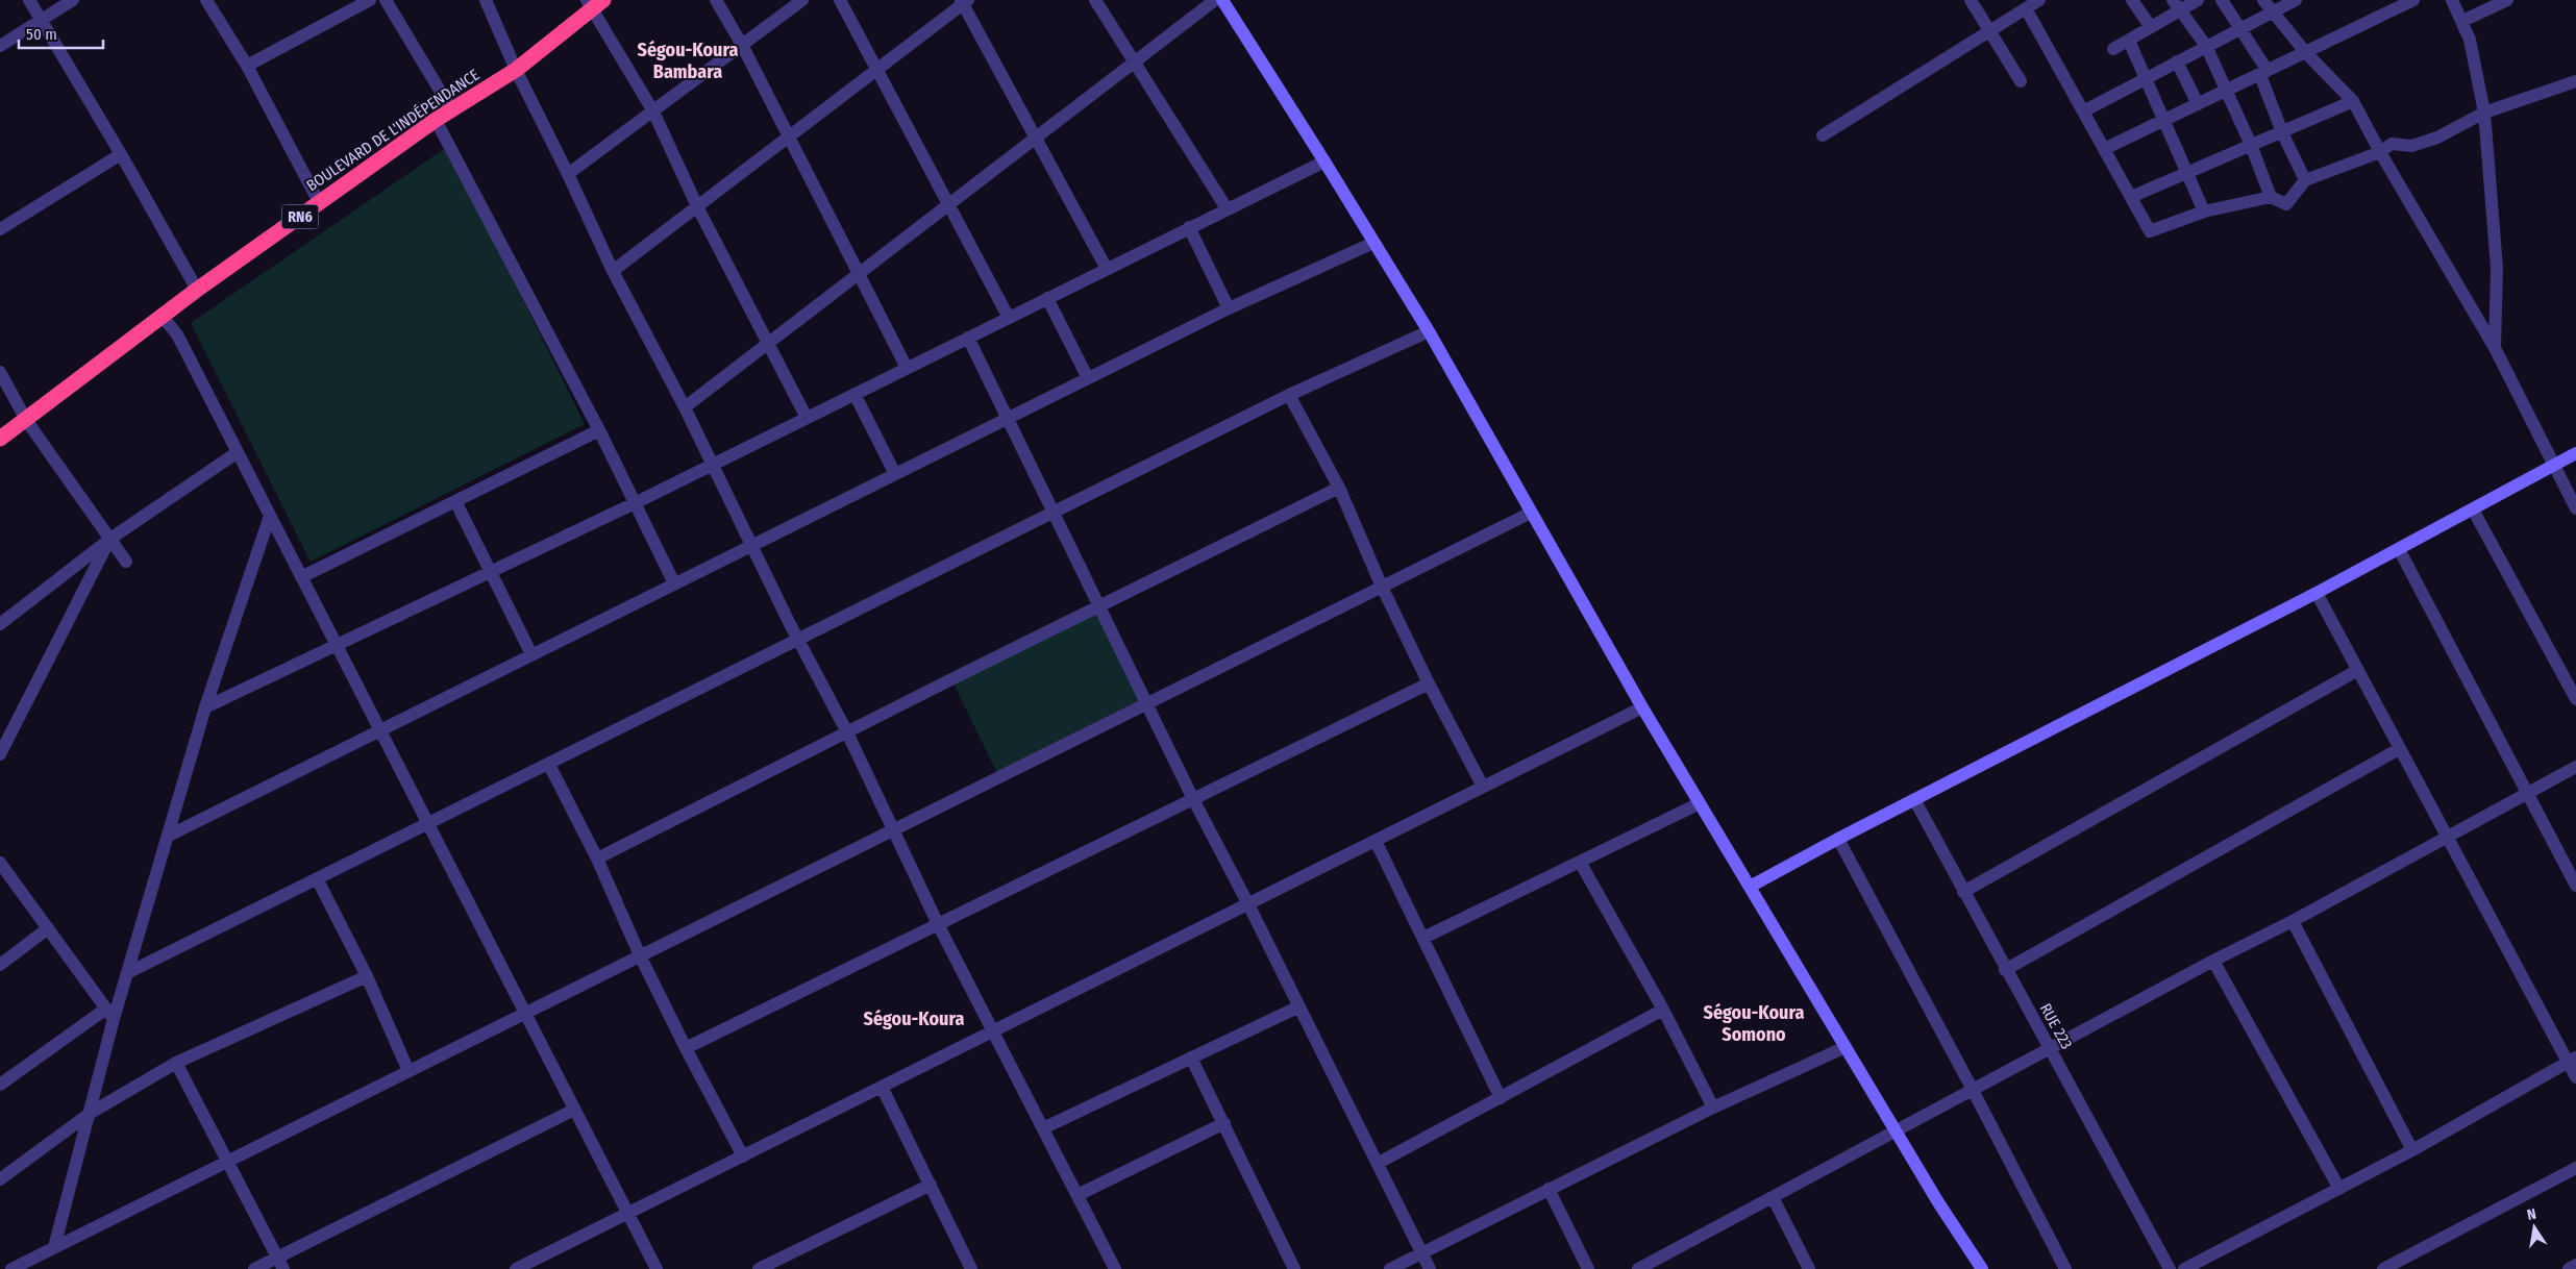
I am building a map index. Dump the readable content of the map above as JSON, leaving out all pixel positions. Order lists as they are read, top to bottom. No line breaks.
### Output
{"streets":{"highway":["BOULEVARD DE L'INDÉPENDANCE","RN6"],"street":["RUE 223"]},"districts":["Ségou-Koura Bambara","Ségou-Koura Somono","Ségou-Koura"],"scale_bar":"50 m","north":"top"}
